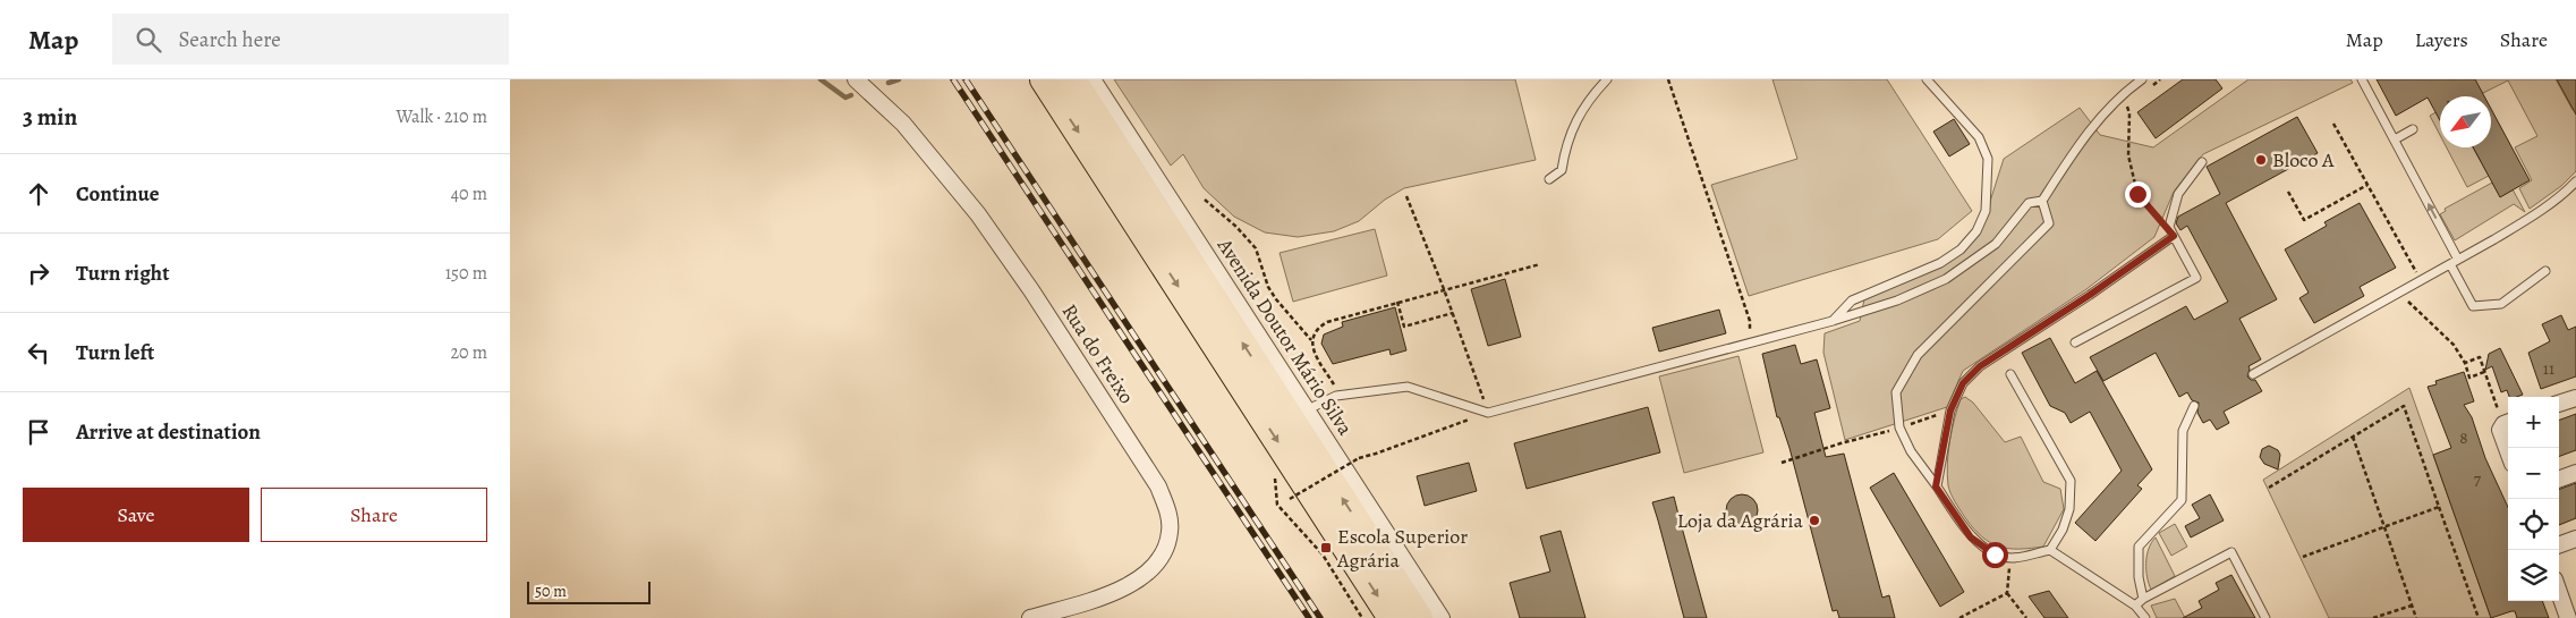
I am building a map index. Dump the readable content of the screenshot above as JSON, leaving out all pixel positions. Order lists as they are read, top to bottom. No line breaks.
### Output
{"streets":{"street":["Avenida Doutor Mário Silva","Rua do Freixo"]},"places":{"other":["Bloco A","Loja da Agrária"],"transit":["Escola Superior Agrária"]},"house_numbers":["11","8","7"],"scale_bar":"50 m","north":"bottom left","page":{"header":"Map","search":"Search here","nav":["Map","Layers","Share"],"heading":["3 min","Walk · 210 m"],"list":[["Continue","40 m"],["Turn right","150 m"],["Turn left","20 m"],"Arrive at destination"],"map_buttons":["+","−"],"buttons":["Save","Share"],"scale":"50 m"}}
